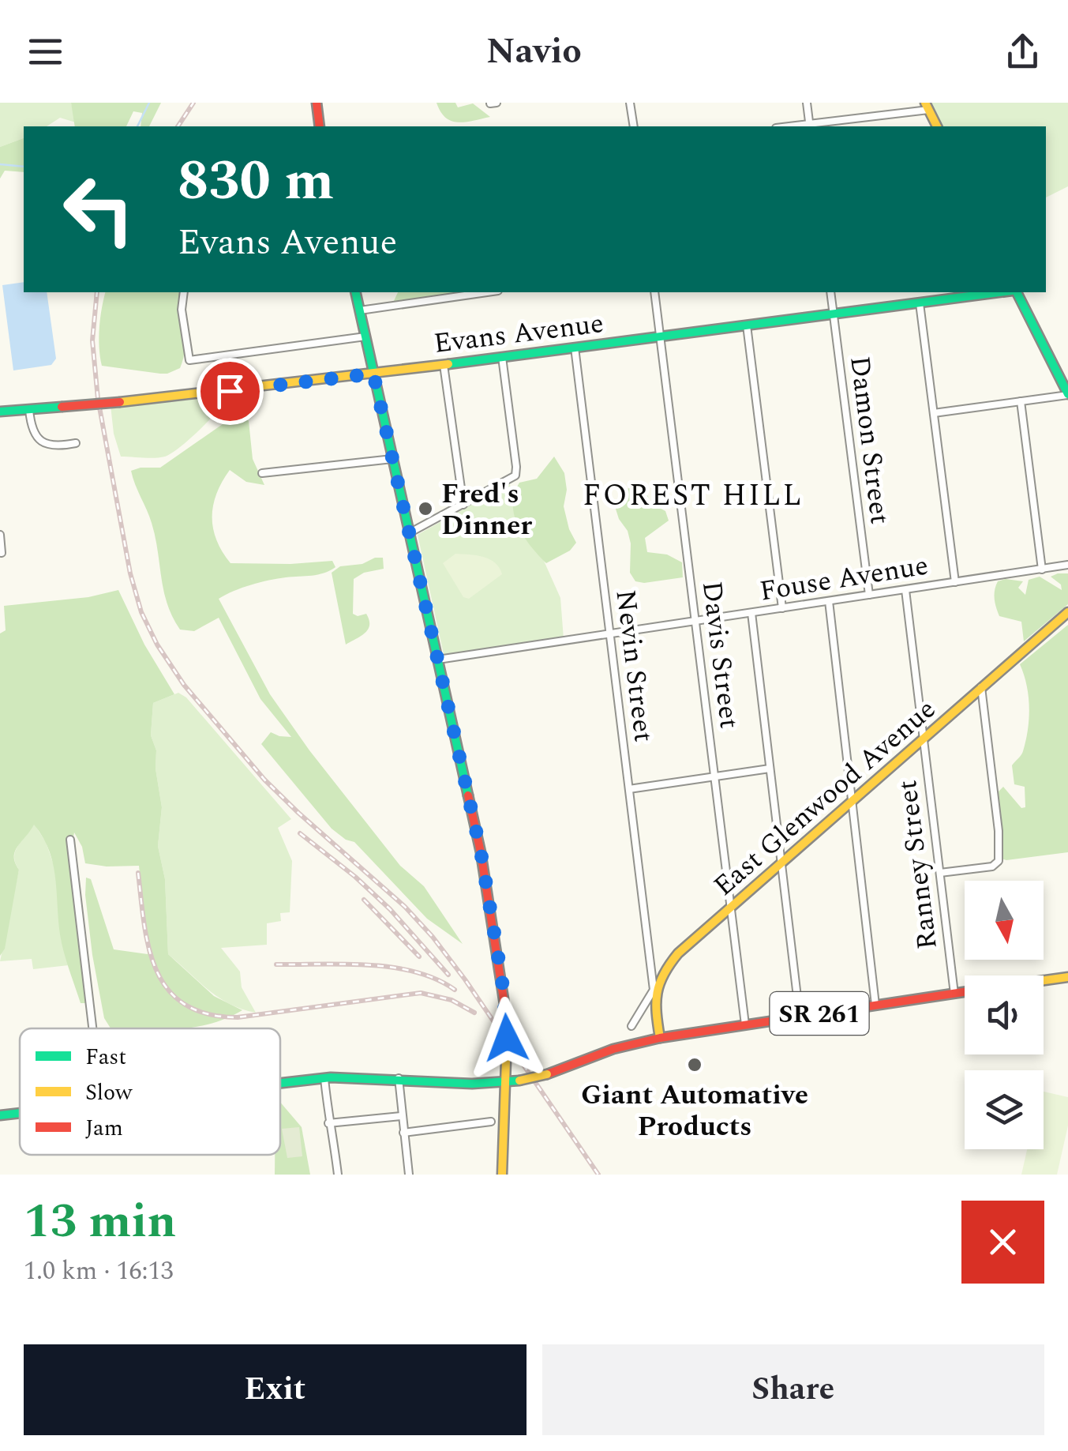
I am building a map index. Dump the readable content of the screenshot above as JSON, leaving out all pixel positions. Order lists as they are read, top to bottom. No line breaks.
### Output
{"streets":{"street":["Evans Avenue","Damon Street","Fouse Avenue","Davis Street","Nevin Street","East Glenwood Avenue","Ranney Street","SR 261"]},"crossings":[["Evans Avenue","Damon Street"],["Evans Avenue","Davis Street"],["Evans Avenue","Nevin Street"],["Damon Street","Fouse Avenue"],["Fouse Avenue","Davis Street"],["Fouse Avenue","Nevin Street"],["Fouse Avenue","Ranney Street"],["Davis Street","East Glenwood Avenue"],["Davis Street","SR 261"],["Nevin Street","East Glenwood Avenue"],["East Glenwood Avenue","Ranney Street"],["Ranney Street","SR 261"]],"districts":["FOREST HILL"],"places":["Fred's Dinner","Giant Automative Products"],"legend":["Fast","Slow","Jam"],"north":"bottom","page":{"header":"Navio","turn":["830 m","Evans Avenue"],"heading":["13 min","1.0 km · 16:13"],"buttons":["Exit","Share"]}}
